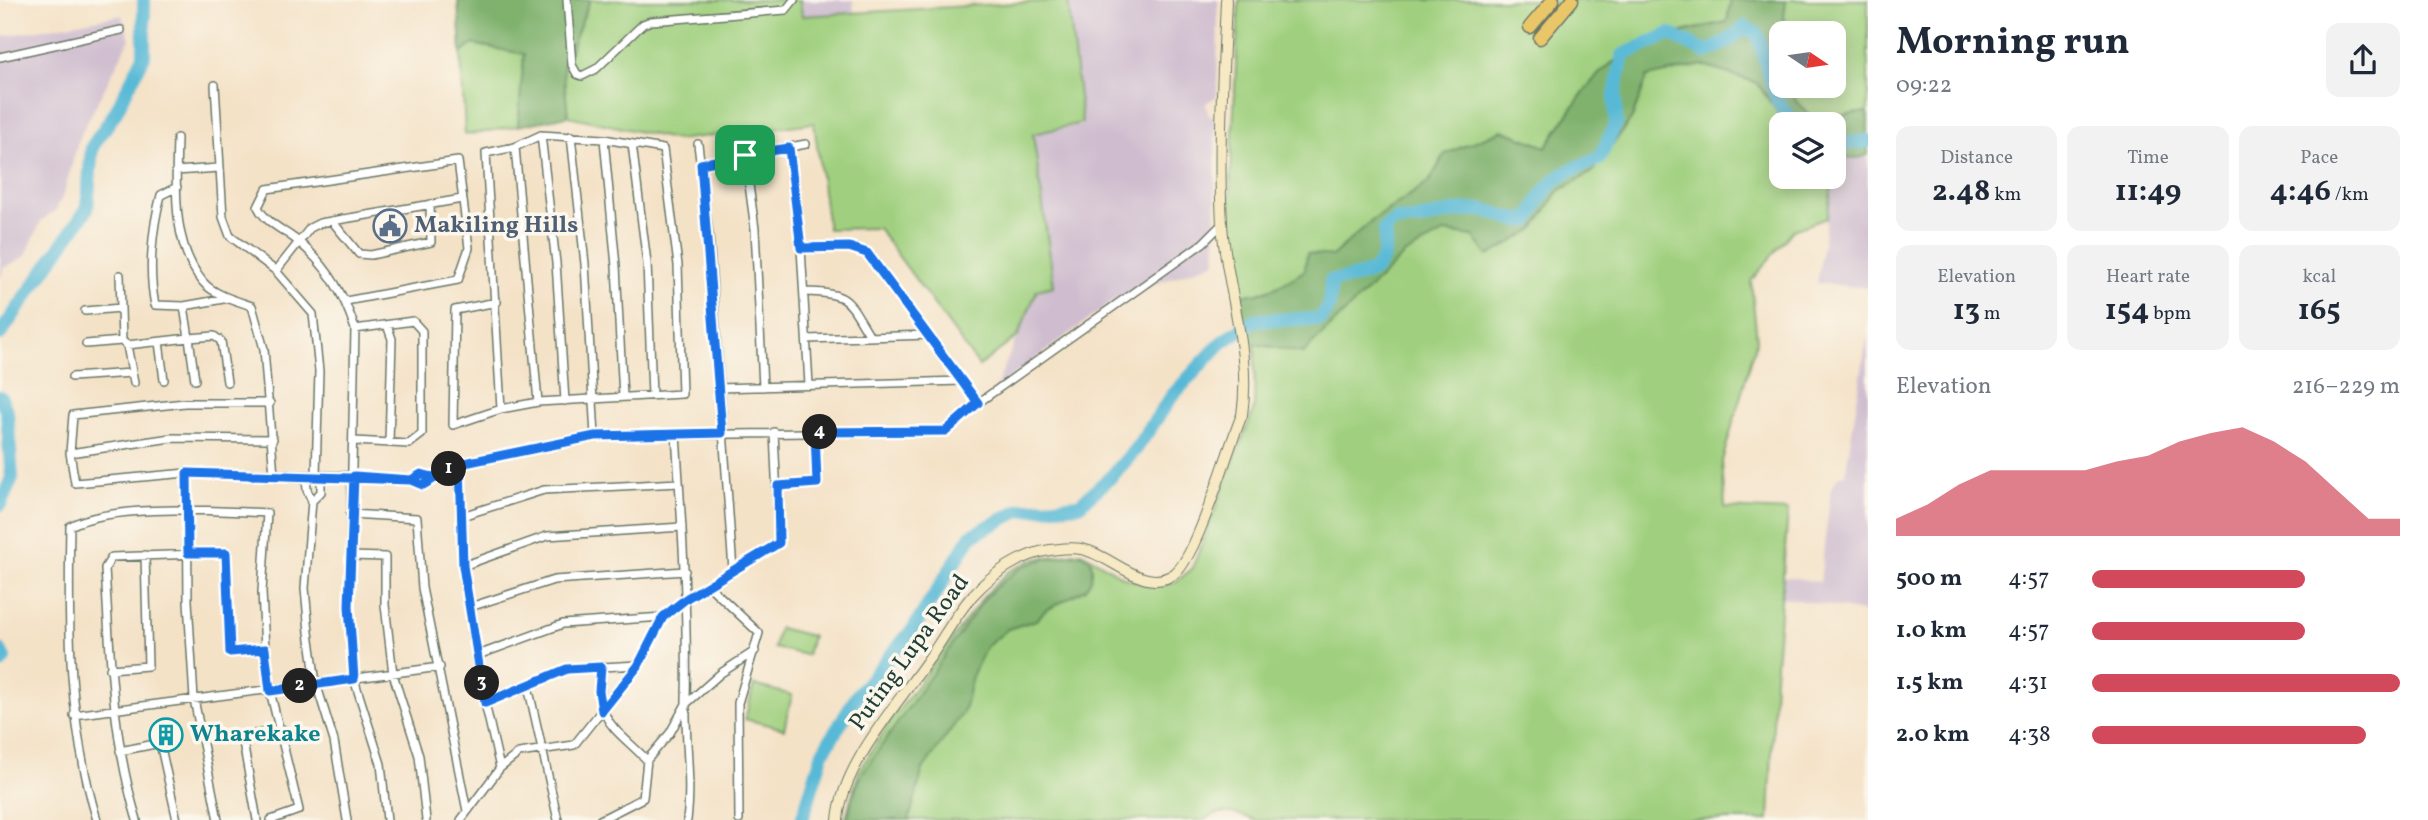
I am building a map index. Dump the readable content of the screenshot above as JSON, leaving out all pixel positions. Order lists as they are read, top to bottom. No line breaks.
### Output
{"streets":{"street":["Puting Lupa Road"]},"places":{"public building":["Makiling Hills"],"building":["Wharekake"]},"north":"right","page":{"heading":["Morning run","09:22"],"stats":[["Distance","2.48 km"],["Time","11:49"],["Pace","4:46 /km"],["Elevation","13 m"],["Heart rate","154 bpm"],["kcal","165"]],"chart":["Elevation","216–229 m"],"pins":["4","1","3","2"],"list":[{"name":"500 m","note":"4:57"},{"name":"1.0 km","note":"4:57"},{"name":"1.5 km","note":"4:31"},{"name":"2.0 km","note":"4:38"}]}}
